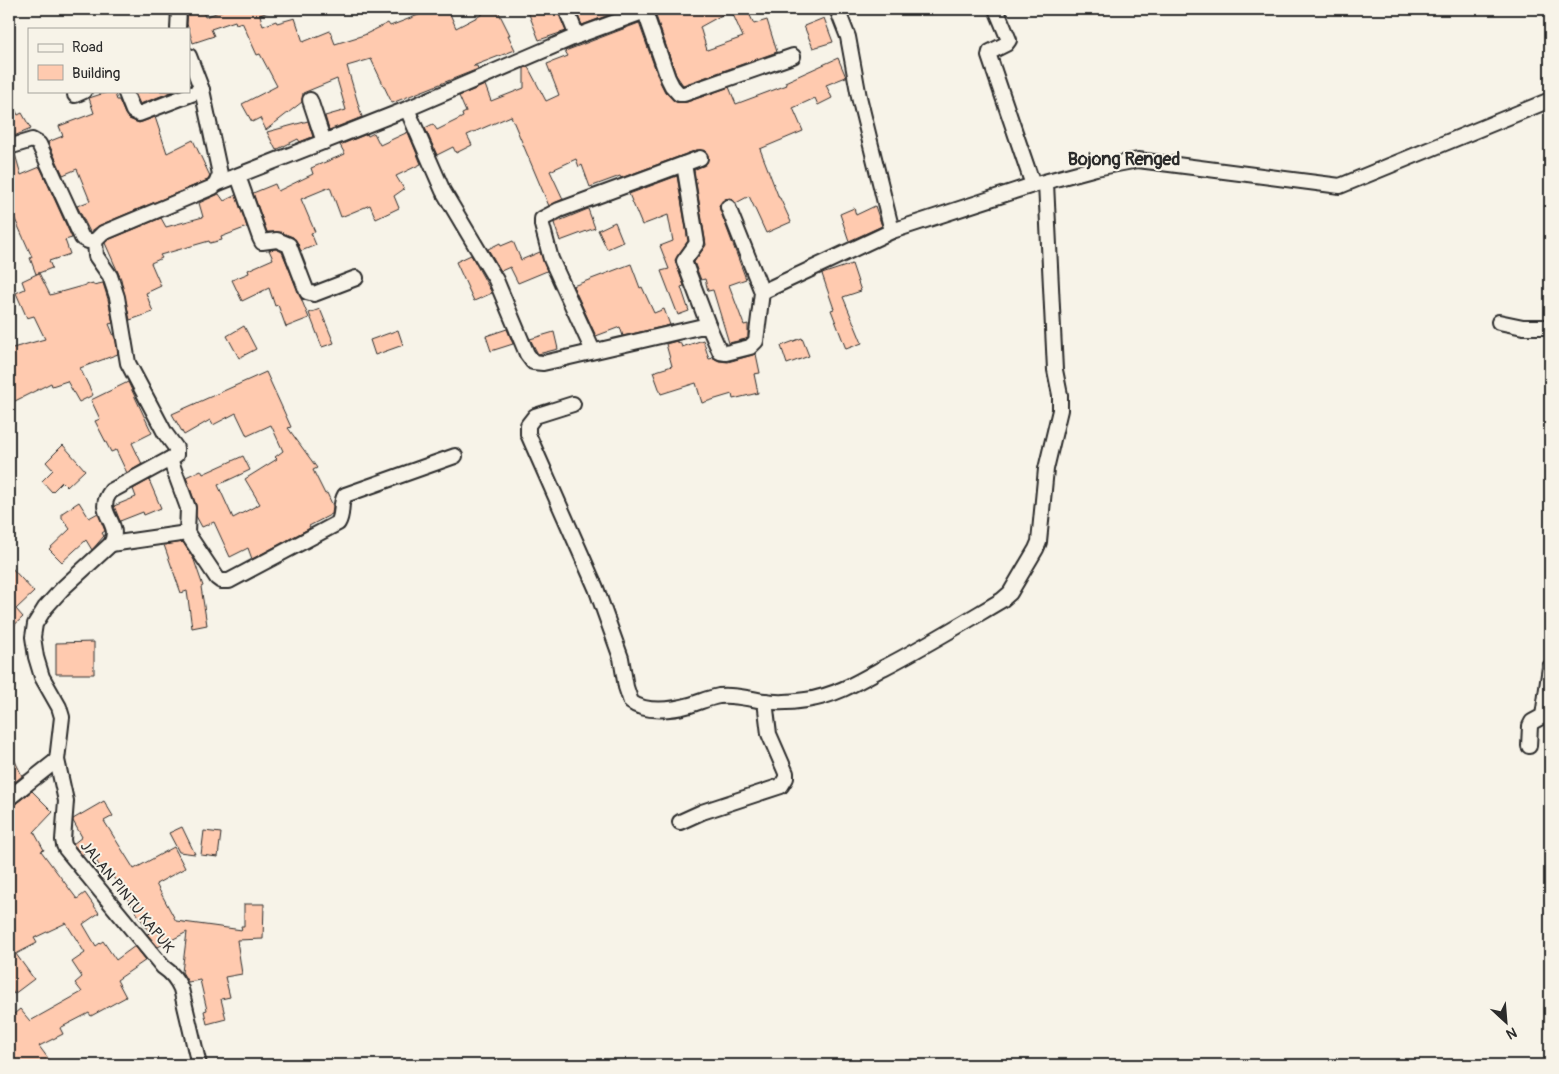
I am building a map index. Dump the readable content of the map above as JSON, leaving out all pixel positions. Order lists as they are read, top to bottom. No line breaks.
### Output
{"streets":{"street":["JALAN PINTU KAPUK"]},"districts":["Bojong Renged"],"legend":["Road","Building"],"north":"bottom right"}
